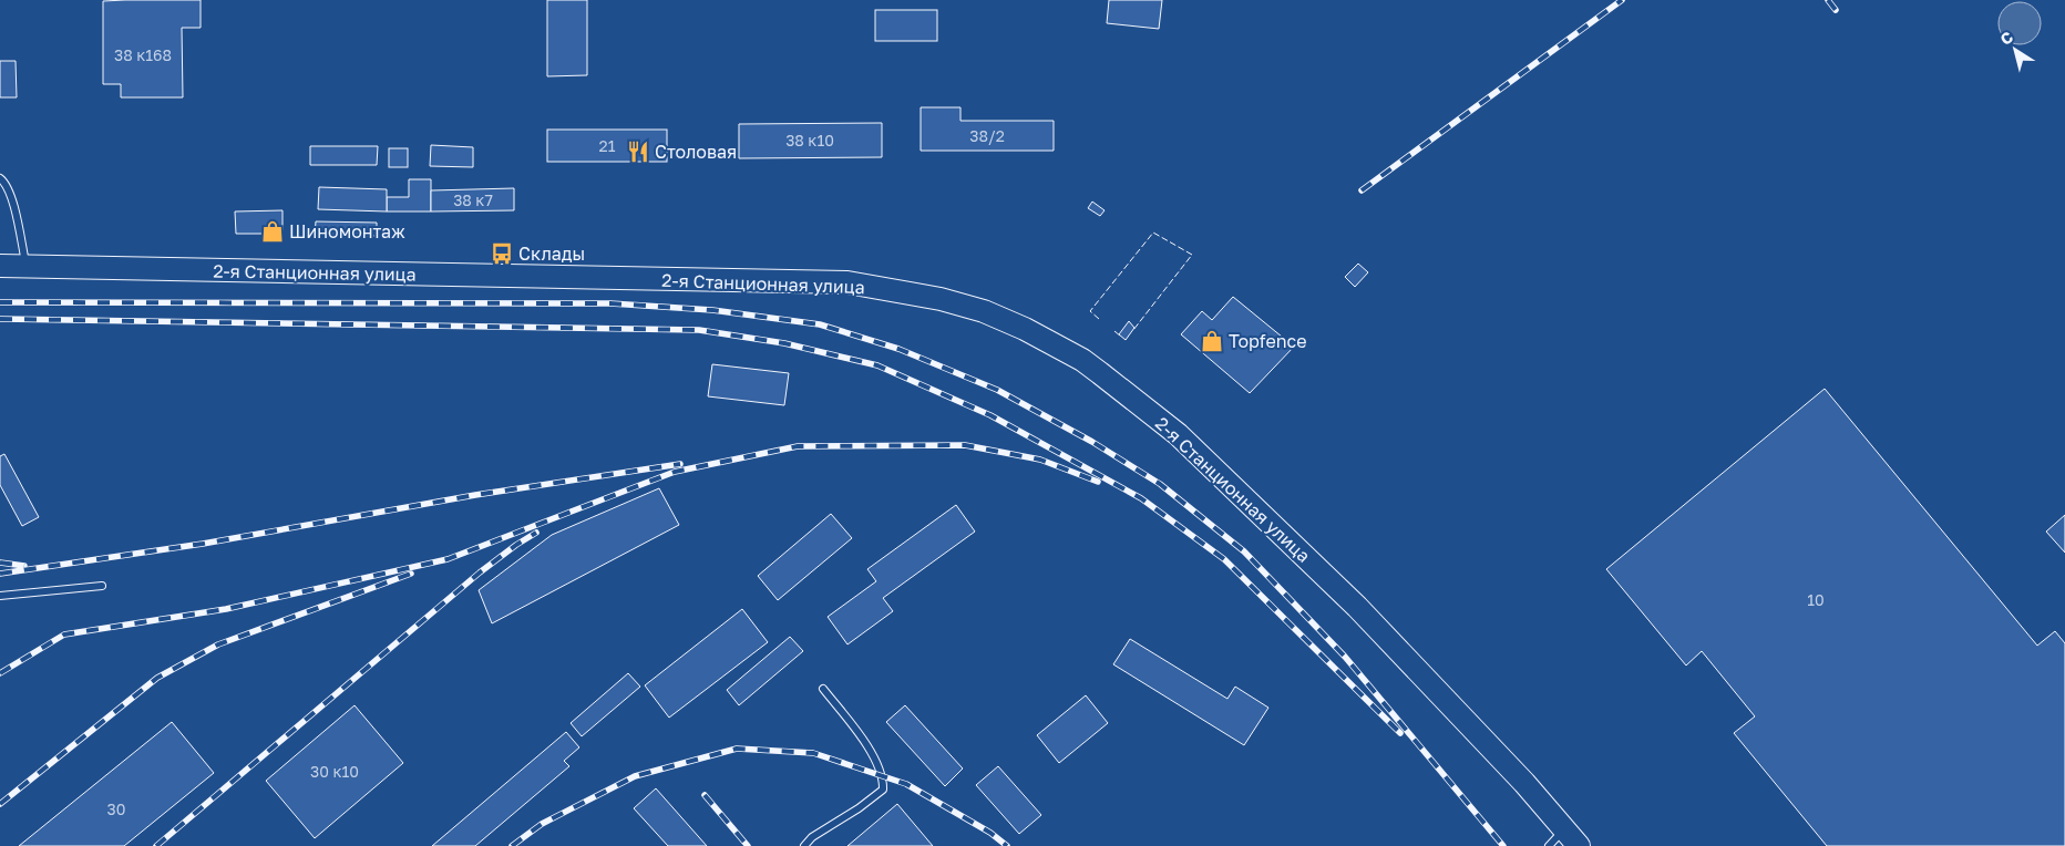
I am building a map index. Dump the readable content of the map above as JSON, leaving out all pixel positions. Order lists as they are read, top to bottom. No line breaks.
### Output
{"streets":{"main road":["2-я Станционная улица"]},"places":{"restaurant":["Столовая"],"shop":["Шиномонтаж","Topfence"],"bus stop":["Склады"]},"house_numbers":["38 к168","38/2","38 к10","21","38 к7","10","30 к10","30"],"north":"top left"}
